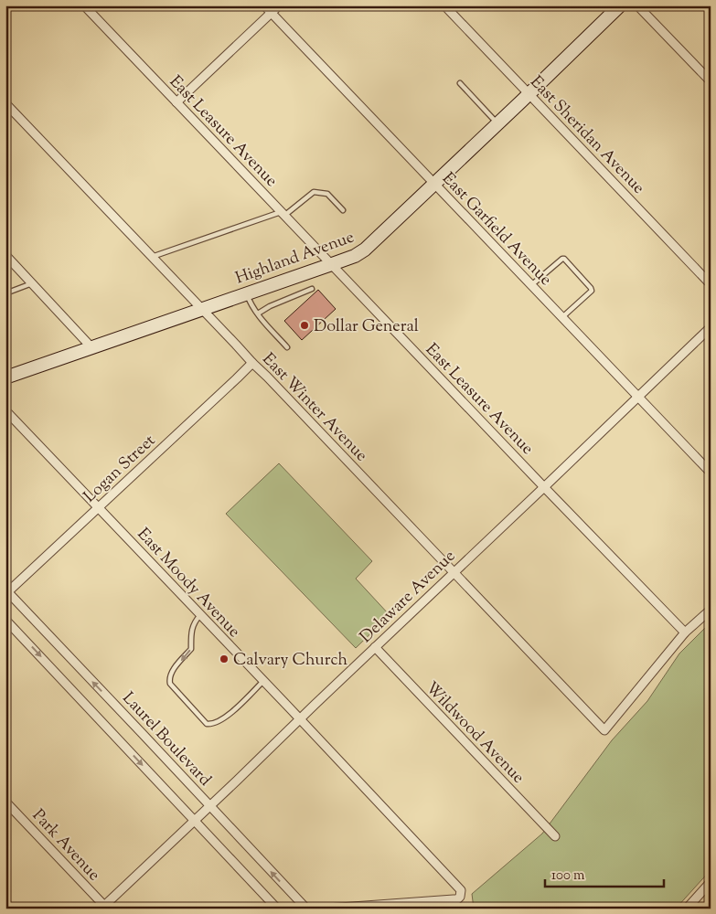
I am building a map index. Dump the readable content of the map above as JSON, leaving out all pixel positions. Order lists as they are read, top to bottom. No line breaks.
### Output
{"streets":{"main road":["Highland Avenue"],"street":["East Leasure Avenue","East Sheridan Avenue","East Garfield Avenue","East Winter Avenue","Logan Street","East Moody Avenue","Delaware Avenue","Wildwood Avenue","Laurel Boulevard","Park Avenue"]},"crossings":[["East Leasure Avenue","Highland Avenue"],["East Leasure Avenue","East Winter Avenue"],["East Leasure Avenue","Delaware Avenue"],["East Sheridan Avenue","Highland Avenue"],["East Garfield Avenue","Highland Avenue"],["East Garfield Avenue","Delaware Avenue"],["Highland Avenue","East Winter Avenue"],["East Winter Avenue","Logan Street"],["East Winter Avenue","Delaware Avenue"],["Logan Street","East Moody Avenue"],["Logan Street","Laurel Boulevard"],["East Moody Avenue","Delaware Avenue"],["Delaware Avenue","Wildwood Avenue"],["Delaware Avenue","Laurel Boulevard"],["Delaware Avenue","Park Avenue"]],"places":["Dollar General","Calvary Church"],"scale_bar":"100 m"}
